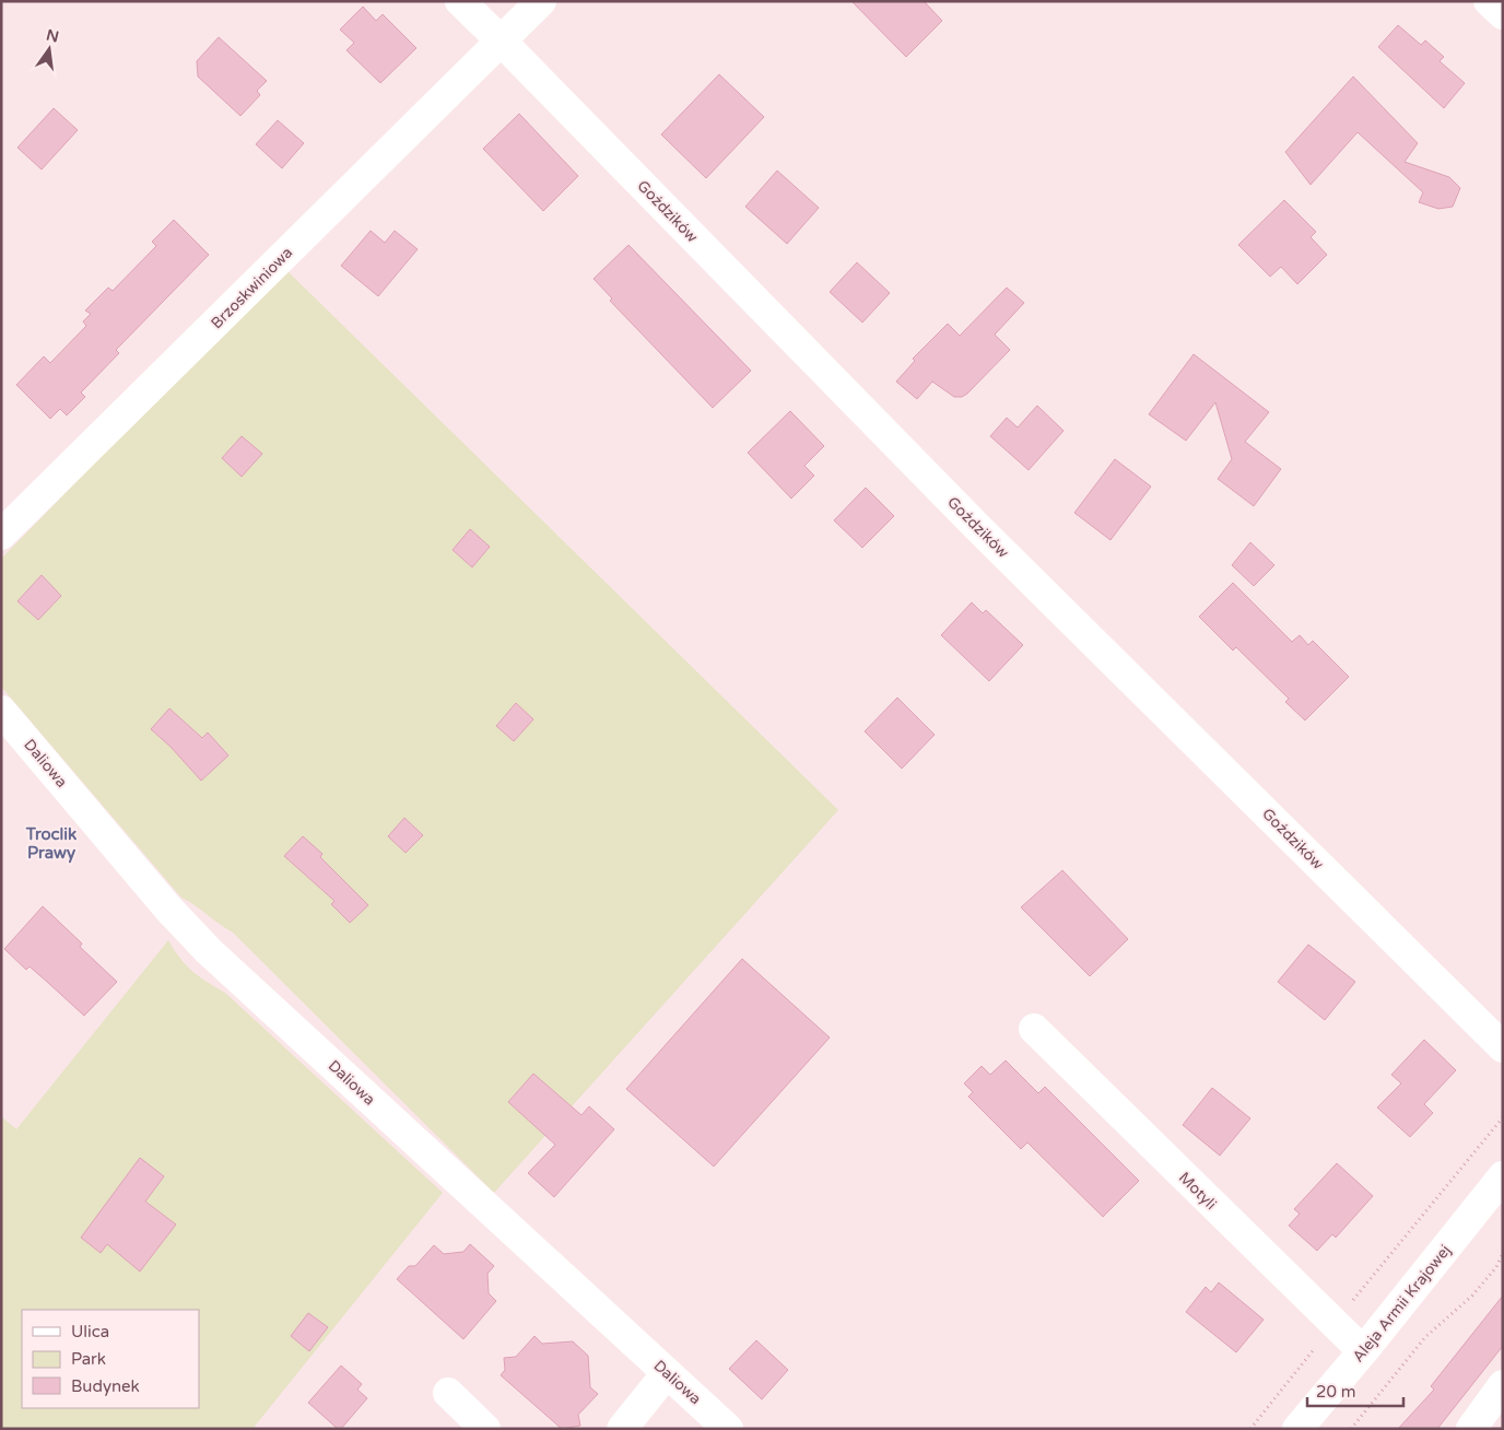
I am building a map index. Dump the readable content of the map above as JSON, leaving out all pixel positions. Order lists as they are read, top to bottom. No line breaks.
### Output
{"streets":{"street":["Goździków","Brzoskwiniowa","Daliowa","Motyli","Aleja Armii Krajowej"]},"crossings":[["Goździków","Brzoskwiniowa"],["Motyli","Aleja Armii Krajowej"]],"districts":["Troclik Prawy"],"legend":["Ulica","Park","Budynek"],"scale_bar":"20 m","north":"top"}
